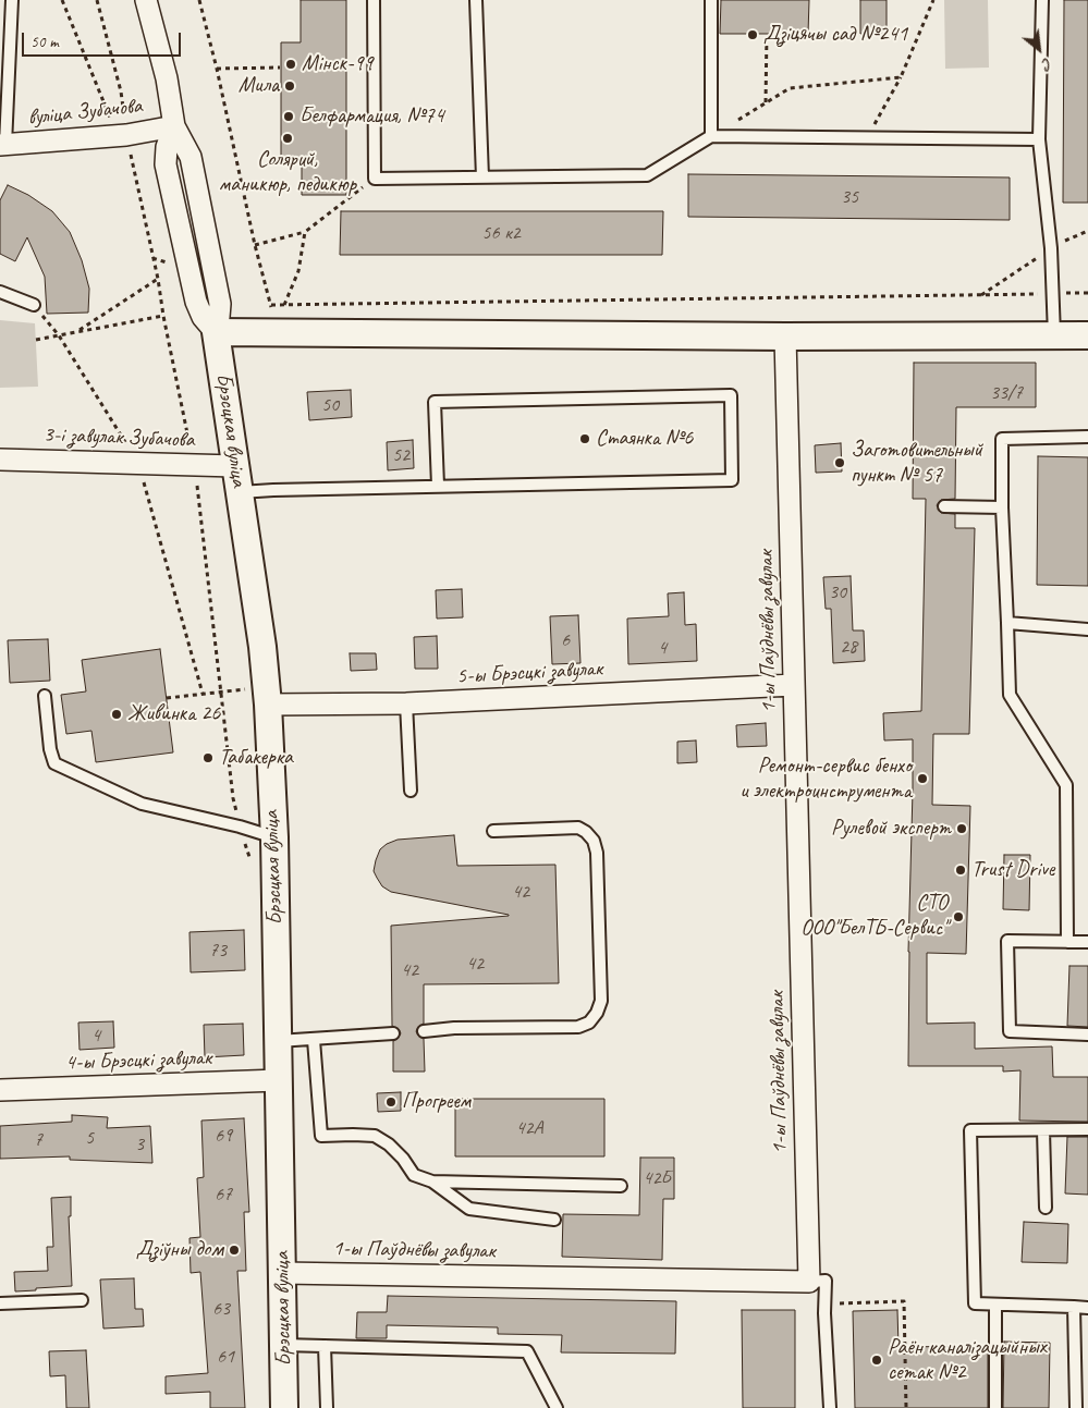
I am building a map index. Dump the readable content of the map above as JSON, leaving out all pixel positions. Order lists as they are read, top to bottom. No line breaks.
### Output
{"streets":{"street":["вуліца Зубачова","Брэсцкая вуліца","3-і завулак Зубачова","1-ы Паўднёвы завулак","5-ы Брэсцкі завулак","4-ы Брэсцкі завулак"]},"crossings":[["вуліца Зубачова","Брэсцкая вуліца"],["Брэсцкая вуліца","3-і завулак Зубачова"],["Брэсцкая вуліца","1-ы Паўднёвы завулак"],["Брэсцкая вуліца","5-ы Брэсцкі завулак"],["Брэсцкая вуліца","4-ы Брэсцкі завулак"],["1-ы Паўднёвы завулак","5-ы Брэсцкі завулак"]],"places":["Дзіцячы сад №241","Мінск-99","Мила","Белфармация, №74","Солярий, маникюр, педикюр","Стаянка №6","Заготовительный пункт № 57","Живинка 26","Табакерка","Ремонт-сервис бенхо и электроинструмента","Рулевой эксперт","Trust Drive","СТО ООО\"БелТБ-Сервис\"","Прогреем","Дзіўны дом","Раён каналізацыйных сетак №2"],"house_numbers":["35","56 к2","33/7","50","52","30","6","28","4","42","73","42","42","4","42А","69","5","7","3","42Б","67","63","61"],"scale_bar":"50 m","north":"bottom right"}
